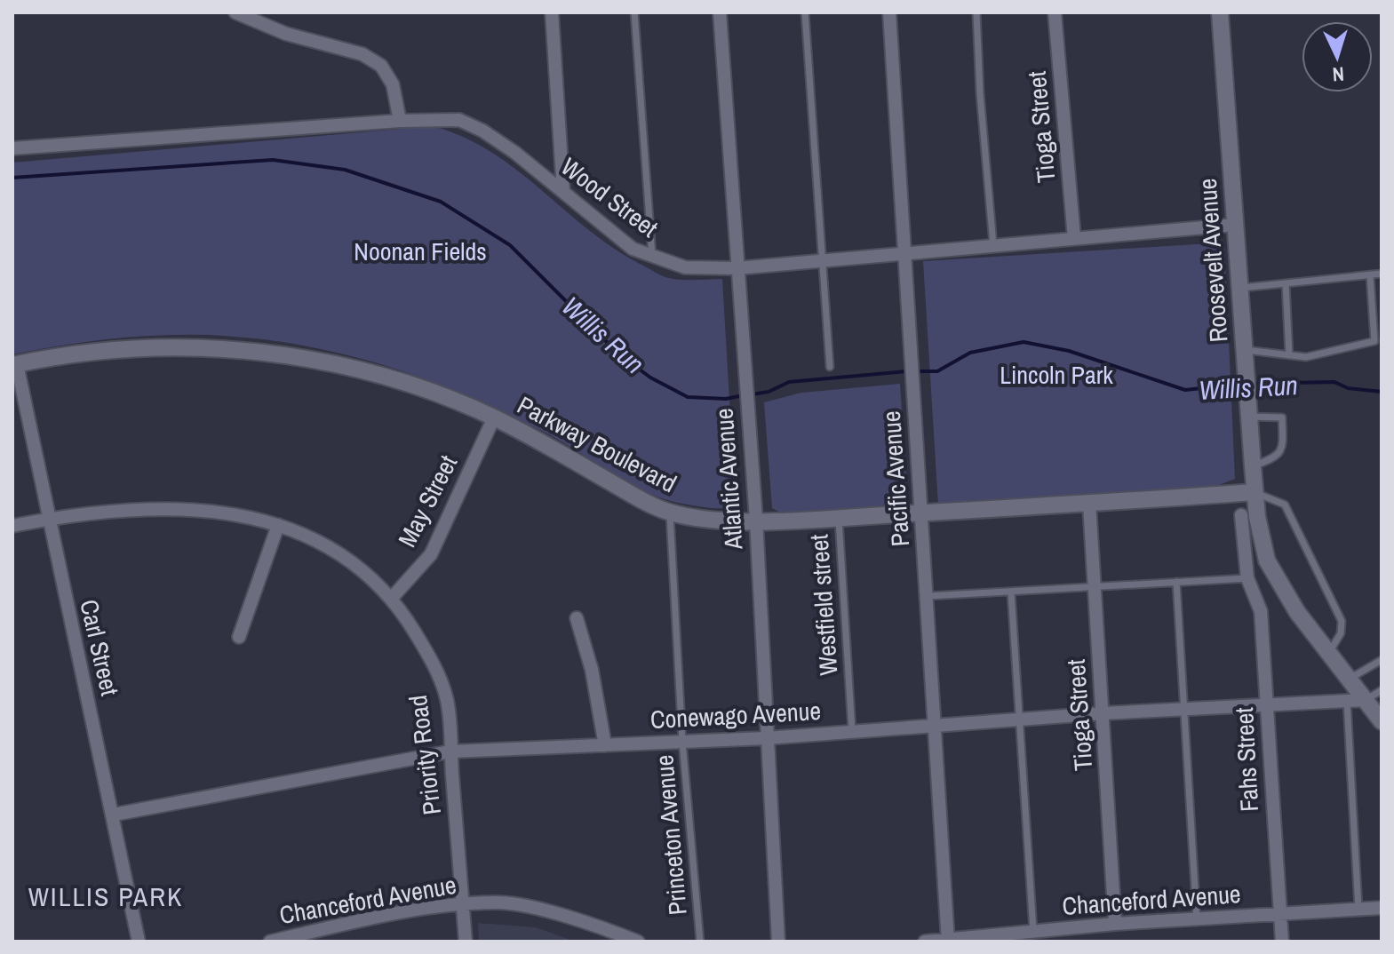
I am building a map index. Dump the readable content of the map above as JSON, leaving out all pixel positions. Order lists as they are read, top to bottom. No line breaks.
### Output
{"streets":{"street":["Tioga Street","Wood Street","Roosevelt Avenue","Parkway Boulevard","Atlantic Avenue","Pacific Avenue","May Street","Carl Street","Conewago Avenue","Priority Road","Fahs Street","Chanceford Avenue"],"lane":["Westfield street","Princeton Avenue"]},"crossings":[["Tioga Street","Wood Street"],["Tioga Street","Parkway Boulevard"],["Tioga Street","Conewago Avenue"],["Tioga Street","Chanceford Avenue"],["Wood Street","Roosevelt Avenue"],["Wood Street","Atlantic Avenue"],["Wood Street","Pacific Avenue"],["Roosevelt Avenue","Parkway Boulevard"],["Roosevelt Avenue","Conewago Avenue"],["Parkway Boulevard","Atlantic Avenue"],["Parkway Boulevard","Pacific Avenue"],["Parkway Boulevard","May Street"],["Parkway Boulevard","Westfield street"],["Parkway Boulevard","Carl Street"],["Parkway Boulevard","Princeton Avenue"],["Atlantic Avenue","Conewago Avenue"],["Pacific Avenue","Conewago Avenue"],["Pacific Avenue","Chanceford Avenue"],["May Street","Priority Road"],["Westfield street","Conewago Avenue"],["Carl Street","Conewago Avenue"],["Carl Street","Priority Road"],["Conewago Avenue","Priority Road"],["Conewago Avenue","Fahs Street"],["Conewago Avenue","Princeton Avenue"],["Priority Road","Chanceford Avenue"],["Fahs Street","Chanceford Avenue"]],"districts":["WILLIS PARK"],"water":["Willis Run"],"parks":["Noonan Fields","Lincoln Park"],"north":"bottom"}
